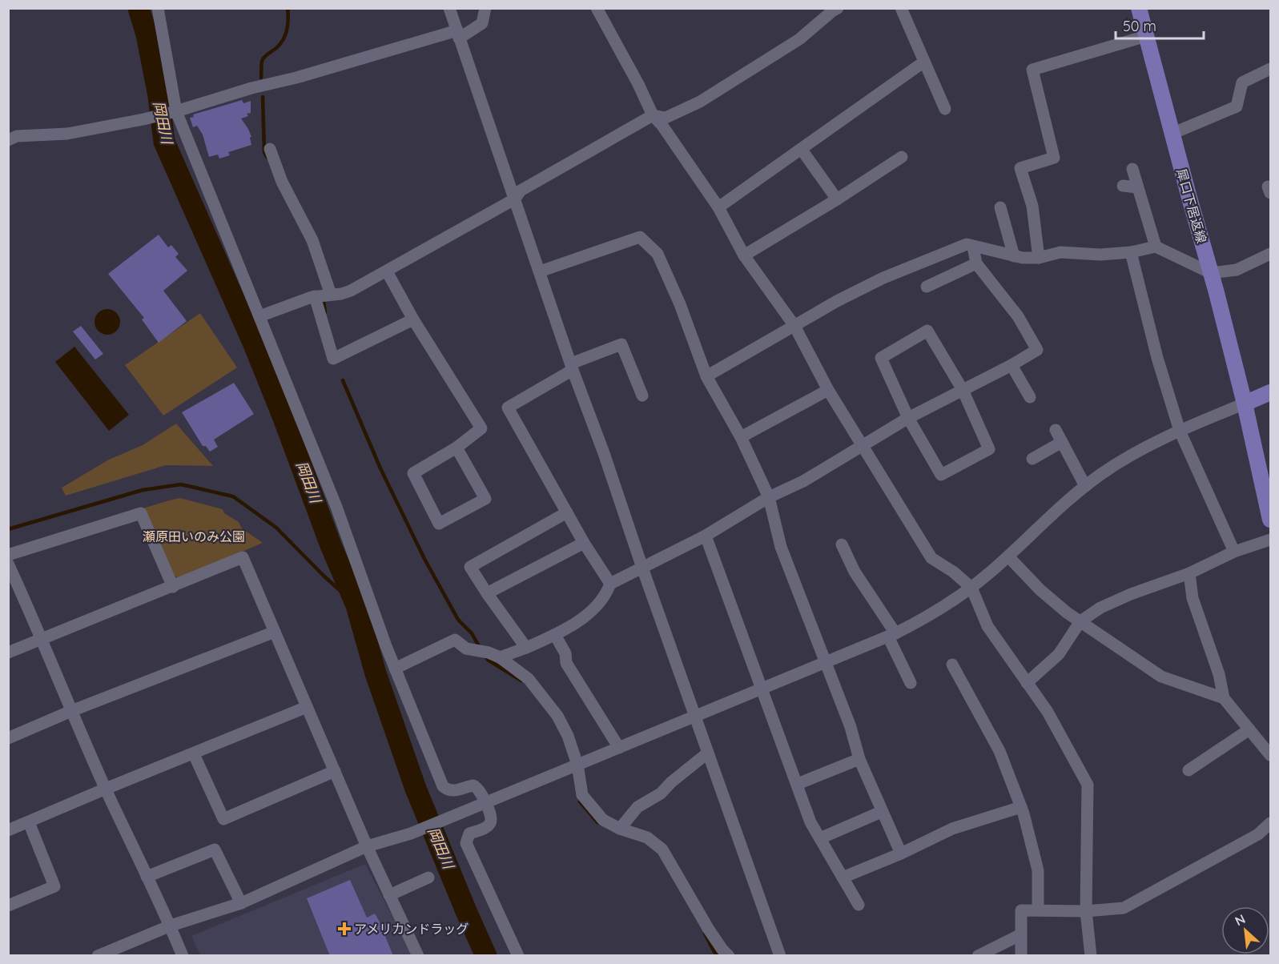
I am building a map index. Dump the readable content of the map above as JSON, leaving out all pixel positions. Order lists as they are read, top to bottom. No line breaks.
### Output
{"streets":{"main road":["犀口下居返線"]},"water":["岡田川"],"parks":["瀬原田いのみ公園"],"places":{"health":["アメリカンドラッグ"]},"scale_bar":"50 m","north":"top left"}
